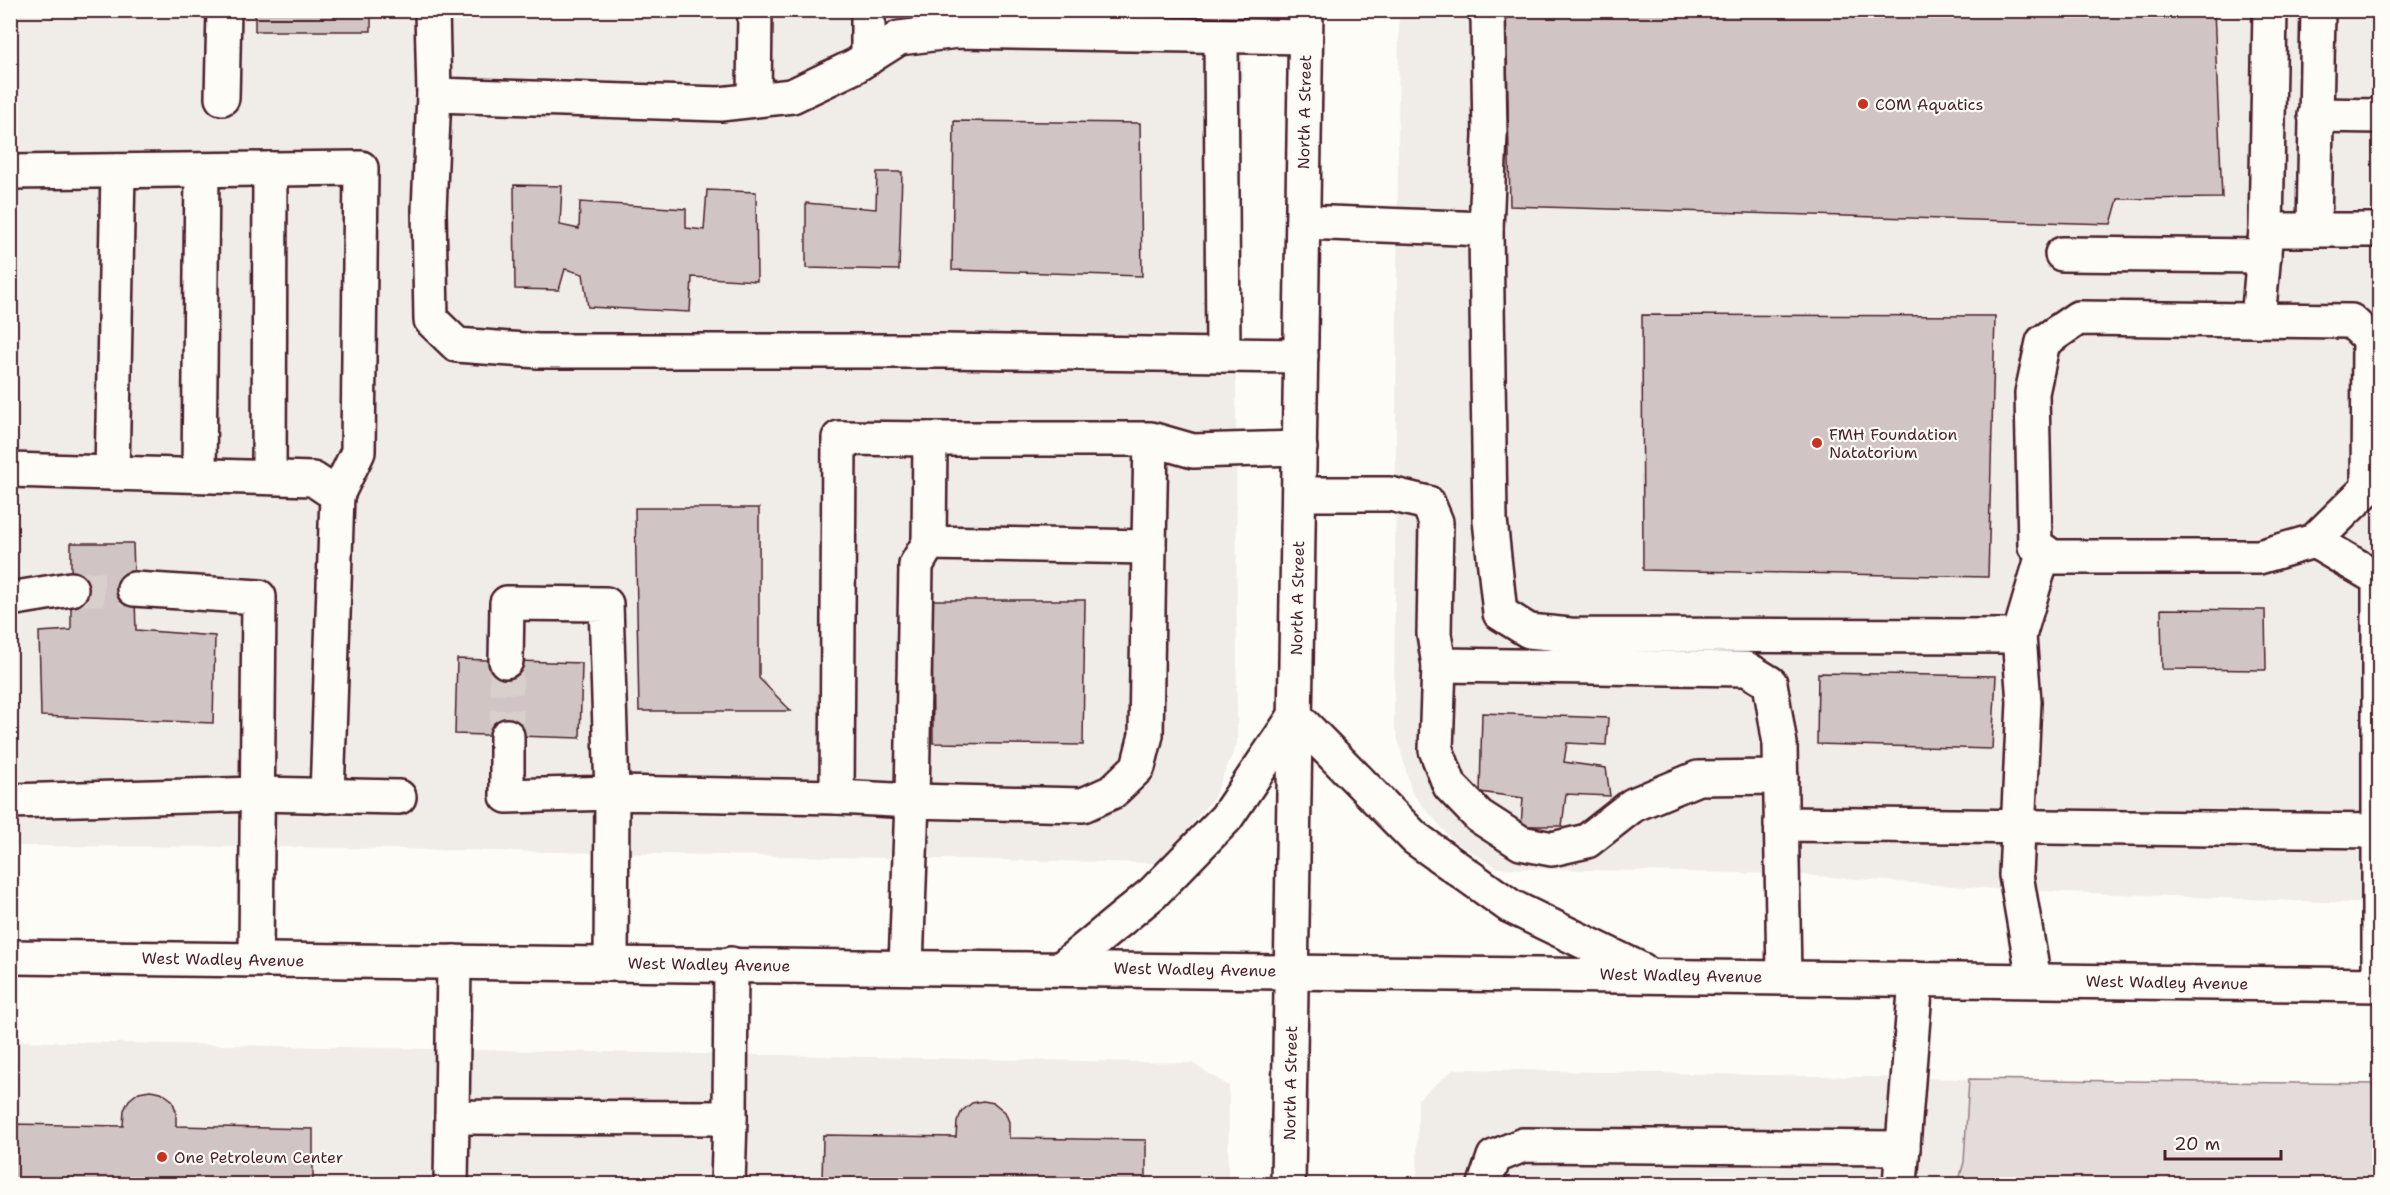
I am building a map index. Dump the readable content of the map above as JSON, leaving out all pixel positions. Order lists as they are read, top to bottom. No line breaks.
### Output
{"streets":{"main road":["North A Street","West Wadley Avenue"]},"crossings":[["North A Street","West Wadley Avenue"]],"places":["COM Aquatics","FMH Foundation Natatorium","One Petroleum Center"],"scale_bar":"20 m"}
